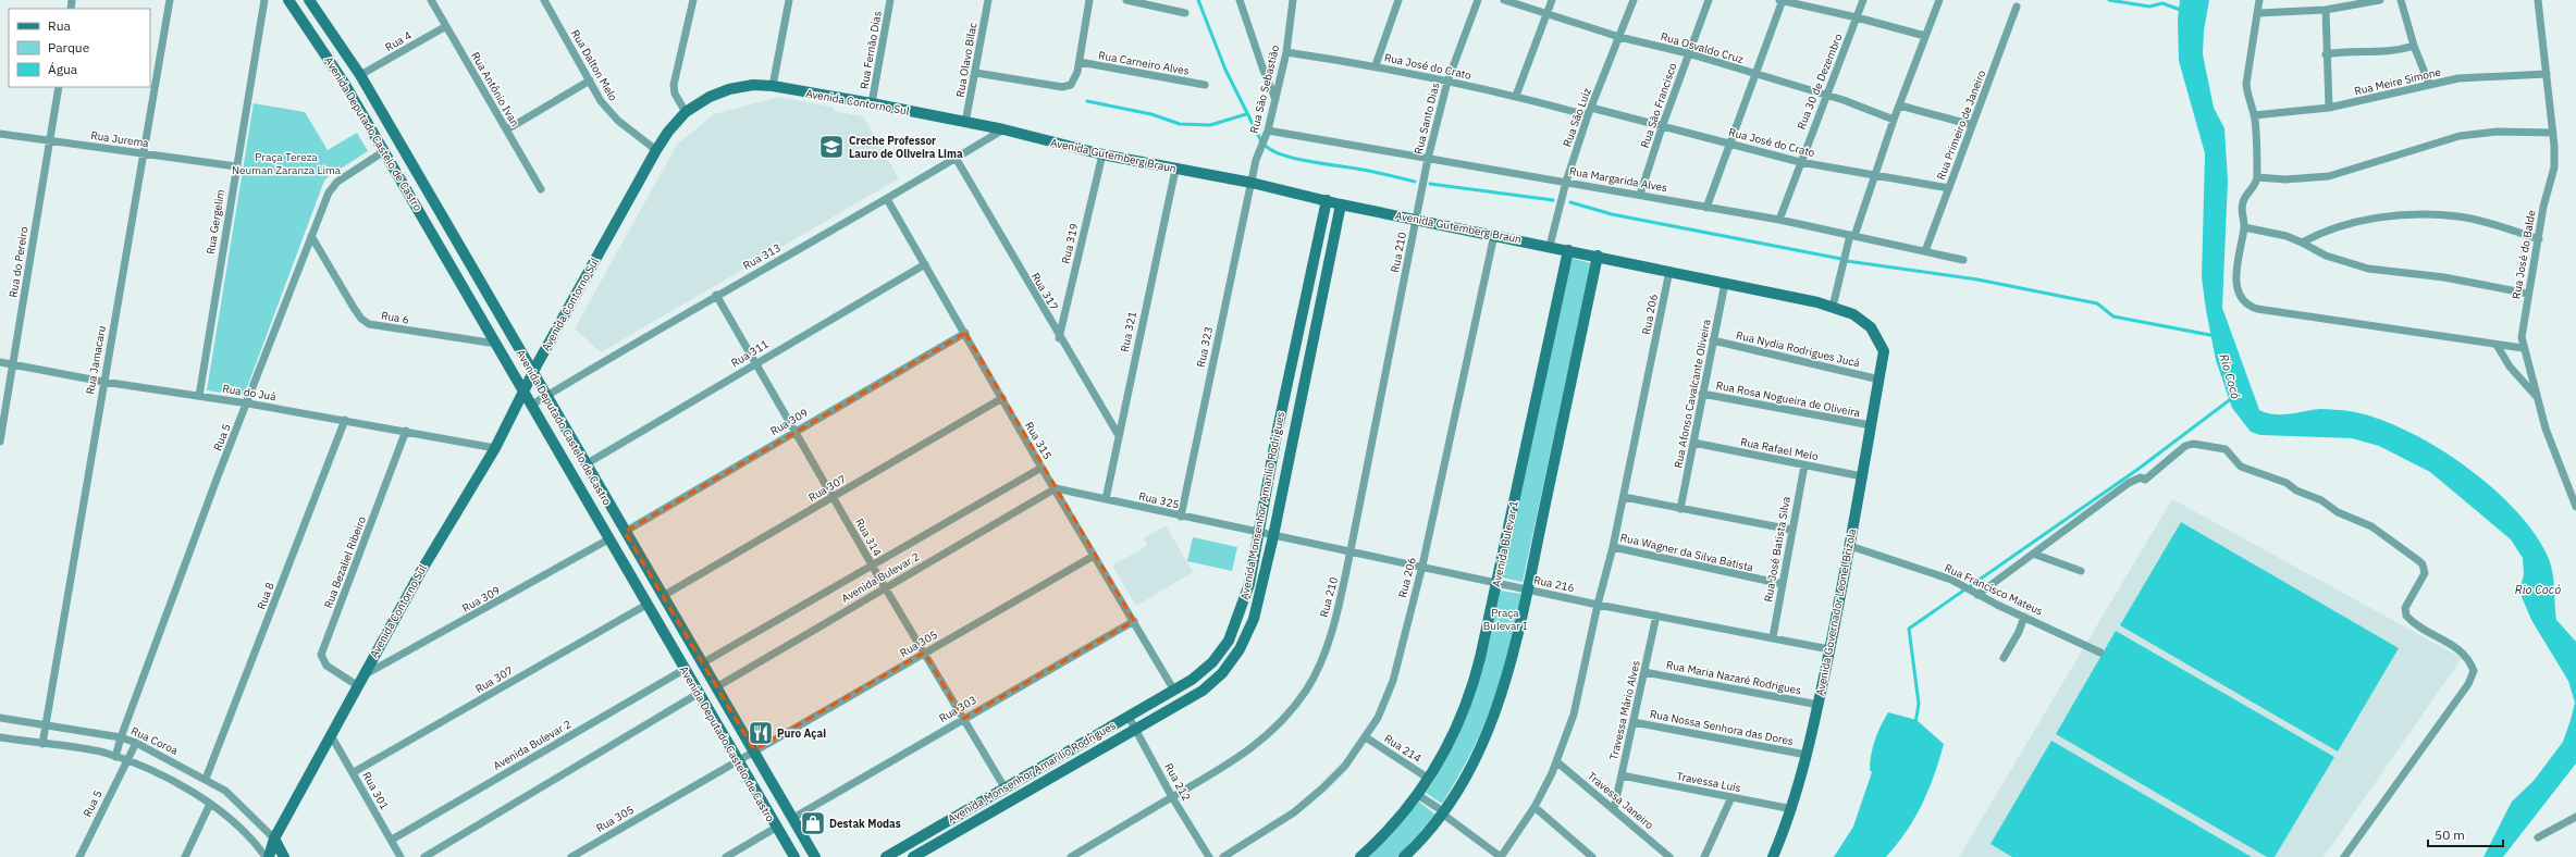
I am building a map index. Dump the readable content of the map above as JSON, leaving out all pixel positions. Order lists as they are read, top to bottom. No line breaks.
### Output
{"streets":{"street":["Rua 4","Rua Osvaldo Cruz","Rua Fernão Dias","Rua Olavo Bilac","Rua Carneiro Alves","Rua Dalton Melo","Rua José do Crato","Rua 30 de Dezembro","Rua Meire Simone","Rua Antônio Ivan","Rua São Sebastião","Avenida Contorno Sul","Rua São Francisco","Rua São Luiz","Rua Santo Dias","Rua Primeiro de Janeiro","Avenida Deputado Castelo de Castro","Rua Jurema","Avenida Gutemberg Braun","Rua Margarida Alves","Rua Gergelim","Rua 319","Rua 210","Rua José do Balde","Rua 313","Rua do Pereiro","Rua 317","Rua 206","Rua 6","Rua 321","Rua 323","Rua Nydia Rodrigues Jucá","Rua 311","Rua Jamacaru","Rua do Juá","Rua Afonso Cavalcante Oliveira","Rua Rosa Nogueira de Oliveira","Rua 309","Rua 5","Rua 315","Rua Rafael Melo","Rua 307","Rua 325","Avenida Monsenhor Amarilio Rodrigues","Rua 314","Avenida Bulevar 1","Rua José Batista Silva","Rua Wagner da Silva Batista","Rua Bezaliel Ribeiro","Avenida Bulevar 2","Rua 216","Rua Francisco Mateus","Rua 8","Avenida Governador Leonel Brizola","Rua 305","Rua Maria Nazaré Rodrigues","Rua 303","Travessa Mário Alves","Rua Nossa Senhora das Dores","Rua Coroa","Rua 214","Rua 212","Travessa Luís","Rua 301","Travessa Janeiro"]},"crossings":[["Rua 4","Rua Antônio Ivan"],["Rua 4","Avenida Deputado Castelo de Castro"],["Rua Osvaldo Cruz","Rua 30 de Dezembro"],["Rua Osvaldo Cruz","Rua São Francisco"],["Rua Osvaldo Cruz","Rua São Luiz"],["Rua Fernão Dias","Avenida Contorno Sul"],["Rua Olavo Bilac","Avenida Contorno Sul"],["Rua Dalton Melo","Avenida Contorno Sul"],["Rua José do Crato","Rua 30 de Dezembro"],["Rua José do Crato","Rua São Sebastião"],["Rua José do Crato","Rua São Francisco"],["Rua José do Crato","Rua São Luiz"],["Rua José do Crato","Rua Santo Dias"],["Rua José do Crato","Rua Primeiro de Janeiro"],["Rua 30 de Dezembro","Rua Margarida Alves"],["Rua Meire Simone","Rua José do Balde"],["Rua São Sebastião","Avenida Gutemberg Braun"],["Rua São Sebastião","Rua Margarida Alves"],["Rua São Sebastião","Rua 323"],["Avenida Contorno Sul","Avenida Deputado Castelo de Castro"],["Avenida Contorno Sul","Avenida Gutemberg Braun"],["Avenida Contorno Sul","Rua 313"],["Avenida Contorno Sul","Rua do Juá"],["Avenida Contorno Sul","Rua 309"],["Avenida Contorno Sul","Rua Bezaliel Ribeiro"],["Avenida Contorno Sul","Rua Coroa"],["Avenida Contorno Sul","Rua 301"],["Rua São Francisco","Rua Margarida Alves"],["Rua São Luiz","Avenida Gutemberg Braun"],["Rua São Luiz","Rua Margarida Alves"],["Rua Santo Dias","Avenida Gutemberg Braun"],["Rua Santo Dias","Rua Margarida Alves"],["Rua Santo Dias","Rua 210"],["Rua Primeiro de Janeiro","Rua Margarida Alves"],["Avenida Deputado Castelo de Castro","Rua 313"],["Avenida Deputado Castelo de Castro","Rua 6"],["Avenida Deputado Castelo de Castro","Rua 311"],["Avenida Deputado Castelo de Castro","Rua 309"],["Avenida Deputado Castelo de Castro","Rua 5"],["Avenida Deputado Castelo de Castro","Rua 307"],["Avenida Deputado Castelo de Castro","Avenida Bulevar 2"],["Avenida Deputado Castelo de Castro","Rua 305"],["Avenida Deputado Castelo de Castro","Rua 303"],["Rua Jurema","Rua Gergelim"],["Rua Jurema","Rua do Pereiro"],["Rua Jurema","Rua Jamacaru"],["Avenida Gutemberg Braun","Rua 319"],["Avenida Gutemberg Braun","Rua 210"],["Avenida Gutemberg Braun","Rua 313"],["Avenida Gutemberg Braun","Rua 206"],["Avenida Gutemberg Braun","Rua 321"],["Avenida Gutemberg Braun","Rua 323"],["Avenida Gutemberg Braun","Rua Afonso Cavalcante Oliveira"],["Avenida Gutemberg Braun","Avenida Monsenhor Amarilio Rodrigues"],["Avenida Gutemberg Braun","Avenida Bulevar 1"],["Avenida Gutemberg Braun","Avenida Governador Leonel Brizola"],["Rua Gergelim","Rua do Juá"],["Rua 319","Rua 317"],["Rua 210","Rua 216"],["Rua 210","Rua 212"],["Rua 313","Rua 317"],["Rua 313","Rua 315"],["Rua 313","Rua 314"],["Rua do Pereiro","Rua do Juá"],["Rua 317","Rua 321"],["Rua 206","Rua Wagner da Silva Batista"],["Rua 206","Rua 216"],["Rua 206","Rua 214"],["Rua 206","Travessa Janeiro"],["Rua 6","Rua 5"],["Rua 321","Rua 325"],["Rua 323","Rua 325"],["Rua Nydia Rodrigues Jucá","Rua Afonso Cavalcante Oliveira"],["Rua Nydia Rodrigues Jucá","Avenida Governador Leonel Brizola"],["Rua 311","Rua 315"],["Rua 311","Rua 314"],["Rua Jamacaru","Rua do Juá"],["Rua Jamacaru","Rua Coroa"],["Rua do Juá","Rua 5"],["Rua do Juá","Rua Bezaliel Ribeiro"],["Rua do Juá","Rua 8"],["Rua Afonso Cavalcante Oliveira","Rua Rosa Nogueira de Oliveira"],["Rua Afonso Cavalcante Oliveira","Rua Rafael Melo"],["Rua Rosa Nogueira de Oliveira","Avenida Governador Leonel Brizola"],["Rua 309","Rua 315"],["Rua 309","Rua 314"],["Rua 5","Rua Coroa"],["Rua 315","Rua 307"],["Rua 315","Rua 325"],["Rua 315","Avenida Monsenhor Amarilio Rodrigues"],["Rua 315","Avenida Bulevar 2"],["Rua 315","Rua 305"],["Rua 315","Rua 303"],["Rua Rafael Melo","Rua José Batista Silva"],["Rua Rafael Melo","Avenida Governador Leonel Brizola"],["Rua 307","Rua 314"],["Rua 307","Rua 301"],["Rua 325","Avenida Monsenhor Amarilio Rodrigues"],["Rua 325","Avenida Bulevar 2"],["Rua 325","Rua 216"],["Avenida Monsenhor Amarilio Rodrigues","Rua 314"],["Avenida Monsenhor Amarilio Rodrigues","Rua 216"],["Avenida Monsenhor Amarilio Rodrigues","Rua 212"],["Rua 314","Avenida Bulevar 2"],["Rua 314","Rua 305"],["Rua 314","Rua 303"],["Avenida Bulevar 1","Rua 216"],["Avenida Bulevar 1","Rua 214"],["Rua José Batista Silva","Rua Wagner da Silva Batista"],["Rua José Batista Silva","Rua 216"],["Avenida Bulevar 2","Rua 301"],["Rua 216","Avenida Governador Leonel Brizola"],["Rua 216","Travessa Mário Alves"],["Rua Francisco Mateus","Avenida Governador Leonel Brizola"],["Rua 8","Rua Coroa"],["Avenida Governador Leonel Brizola","Rua Maria Nazaré Rodrigues"],["Avenida Governador Leonel Brizola","Rua Nossa Senhora das Dores"],["Avenida Governador Leonel Brizola","Travessa Luís"],["Rua Maria Nazaré Rodrigues","Travessa Mário Alves"],["Travessa Mário Alves","Rua Nossa Senhora das Dores"],["Travessa Mário Alves","Travessa Luís"],["Travessa Mário Alves","Travessa Janeiro"]],"water":["Rio Cocó"],"parks":["Praça Tereza Neuman Zaranza Lima","Praça Bulevar I"],"places":{"school or university":["Creche Professor Lauro de Oliveira Lima"],"restaurant":["Puro Açai"],"shop":["Destak Modas"]},"legend":["Rua","Parque","Água"],"scale_bar":"50 m"}
